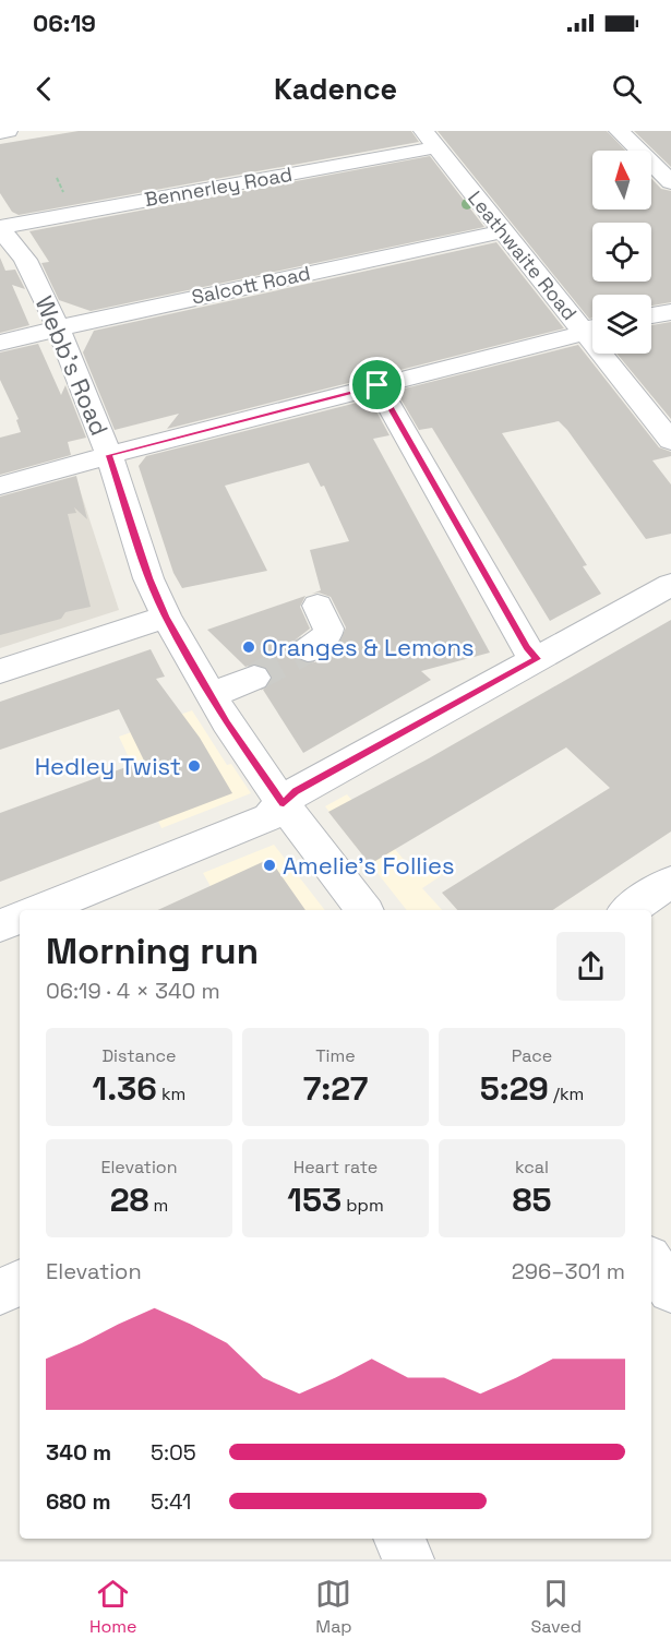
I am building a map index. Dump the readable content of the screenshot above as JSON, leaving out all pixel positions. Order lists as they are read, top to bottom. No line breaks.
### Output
{"streets":{"street":["Bennerley Road","Leathwaite Road","Salcott Road","Webb's Road"]},"crossings":[["Bennerley Road","Leathwaite Road"],["Bennerley Road","Webb's Road"],["Leathwaite Road","Salcott Road"],["Salcott Road","Webb's Road"]],"places":["Oranges & Lemons","Hedley Twist","Amelie's Follies"],"north":"top","page":{"status":"06:19","header":"Kadence","heading":["Morning run","06:19 · 4 × 340 m"],"stats":[["Distance","1.36 km"],["Time","7:27"],["Pace","5:29 /km"],["Elevation","28 m"],["Heart rate","153 bpm"],["kcal","85"]],"chart":["Elevation","296–301 m"],"list":[{"name":"340 m","note":"5:05"},{"name":"680 m","note":"5:41"}],"tabs":["Home","Map","Saved"]}}
